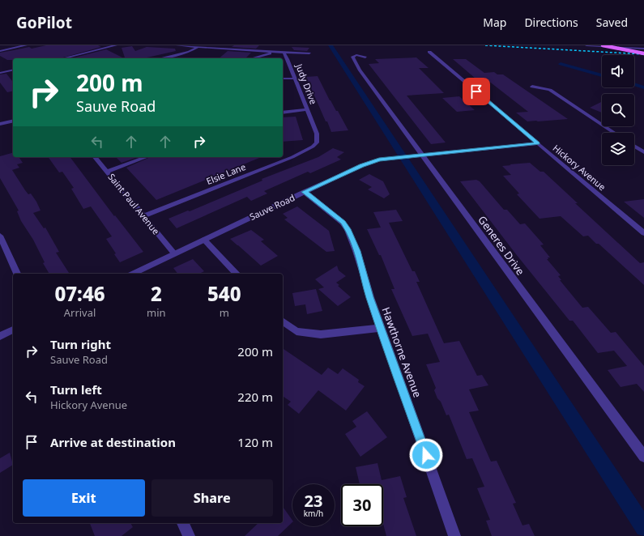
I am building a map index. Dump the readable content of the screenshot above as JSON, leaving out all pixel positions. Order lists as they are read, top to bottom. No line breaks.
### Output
{"streets":{"street":["Judy Drive","Hickory Avenue","Elsie Lane","Saint Paul Avenue","Sauve Road","Generes Drive","Hawthorne Avenue"]},"crossings":[["Judy Drive","Elsie Lane"],["Hickory Avenue","Sauve Road"],["Elsie Lane","Saint Paul Avenue"],["Saint Paul Avenue","Sauve Road"],["Sauve Road","Generes Drive"],["Sauve Road","Hawthorne Avenue"]],"page":{"header":"GoPilot","nav":["Map","Directions","Saved"],"turn":["200 m","Sauve Road"],"eta":["07:46","Arrival","2","min","540","m"],"list":[{"name":"Turn right","note":"Sauve Road","value":"200 m"},{"name":"Turn left","note":"Hickory Avenue","value":"220 m"},{"name":"Arrive at destination","value":"120 m"}],"buttons":["Exit","Share"],"speed":"23 km/h","limit":"30"}}
